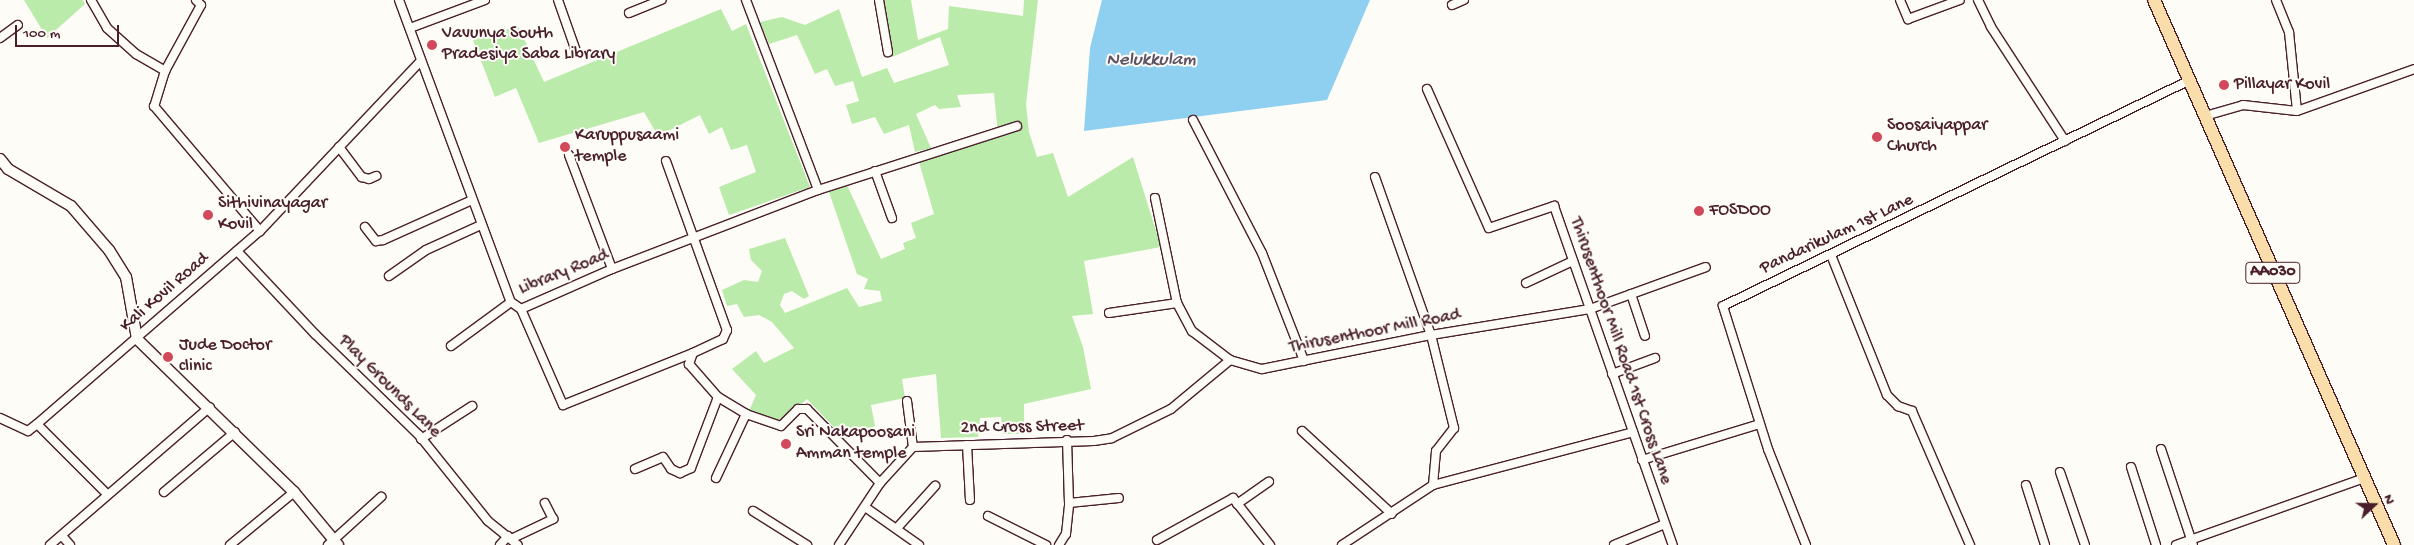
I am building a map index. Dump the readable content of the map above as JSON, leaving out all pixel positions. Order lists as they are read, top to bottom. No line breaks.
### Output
{"streets":{"highway":["AA030"],"street":["Pandarikulam 1st Lane","Library Road","Kali Kovil Road","Thirusenthoor Mill Road","Thirusenthoor Mill Road 1st Cross Lane","Play Grounds Lane","2nd Cross Street"]},"crossings":[["Pandarikulam 1st Lane","AA030"],["Library Road","Kali Kovil Road"],["Kali Kovil Road","Play Grounds Lane"],["Thirusenthoor Mill Road","Thirusenthoor Mill Road 1st Cross Lane"],["Thirusenthoor Mill Road","2nd Cross Street"]],"water":["Nelukkulam"],"places":["Vavunya South Pradesiya Saba Library","Pillayar Kovil","Soosaiyappar Church","Karuppusaami temple","FOSDOO","Sithivinayagar Kovil","Jude Doctor clinic","Sri Nakapoosani Amman temple"],"scale_bar":"100 m","north":"right"}
